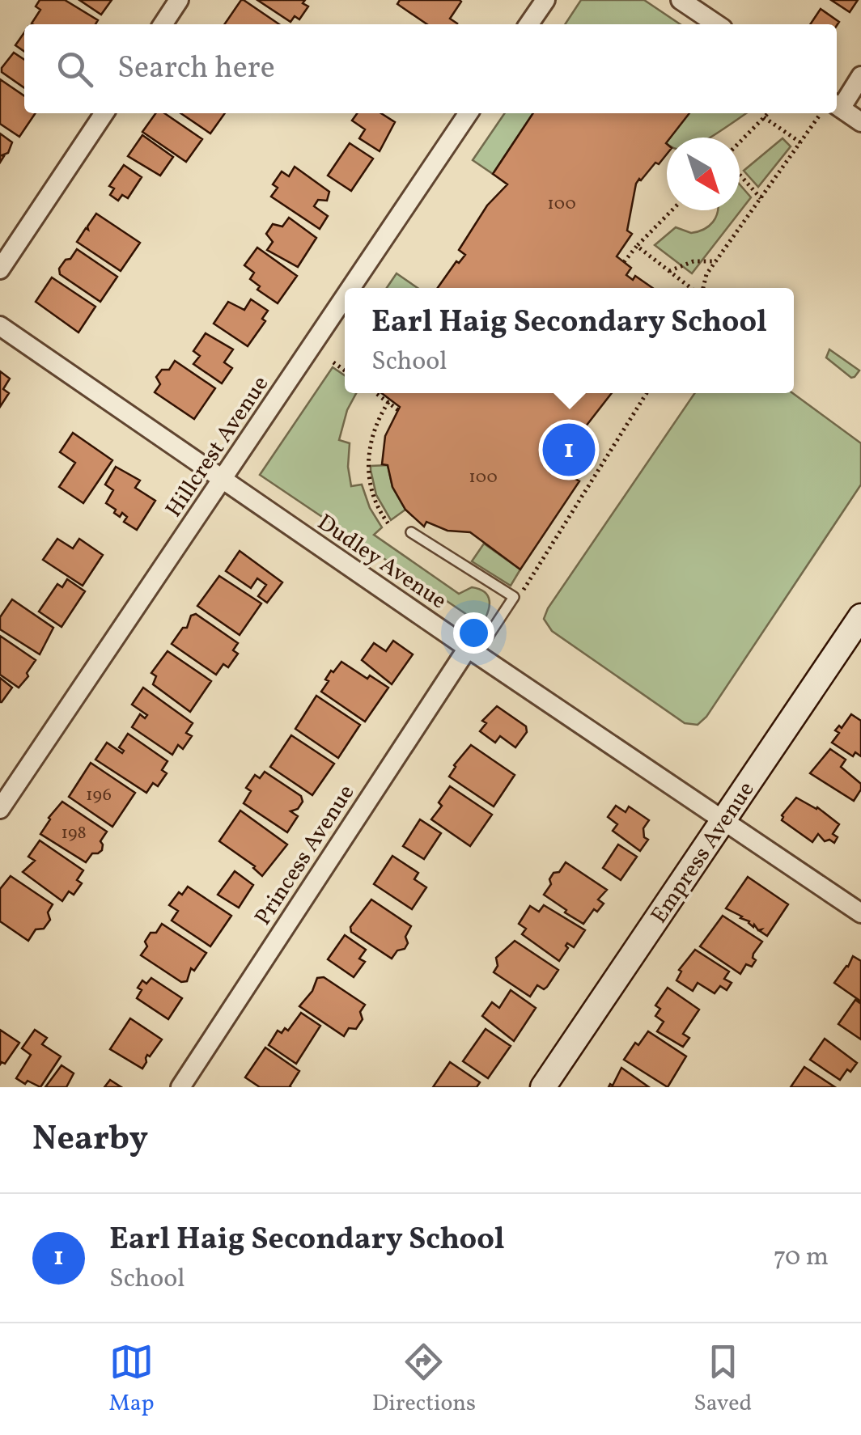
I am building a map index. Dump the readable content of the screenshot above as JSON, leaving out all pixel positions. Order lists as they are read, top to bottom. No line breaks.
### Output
{"streets":{"street":["Hillcrest Avenue","Dudley Avenue","Empress Avenue","Princess Avenue"]},"crossings":[["Hillcrest Avenue","Dudley Avenue"],["Dudley Avenue","Empress Avenue"],["Dudley Avenue","Princess Avenue"]],"house_numbers":["100","100","196","198"],"north":"bottom right","page":{"search":"Search here","popup":["Earl Haig Secondary School","School"],"pins":"1","heading":"Nearby","list":[{"mark":"1","name":"Earl Haig Secondary School","note":"School","value":"70 m"}],"nav":["Map","Directions","Saved"]}}
